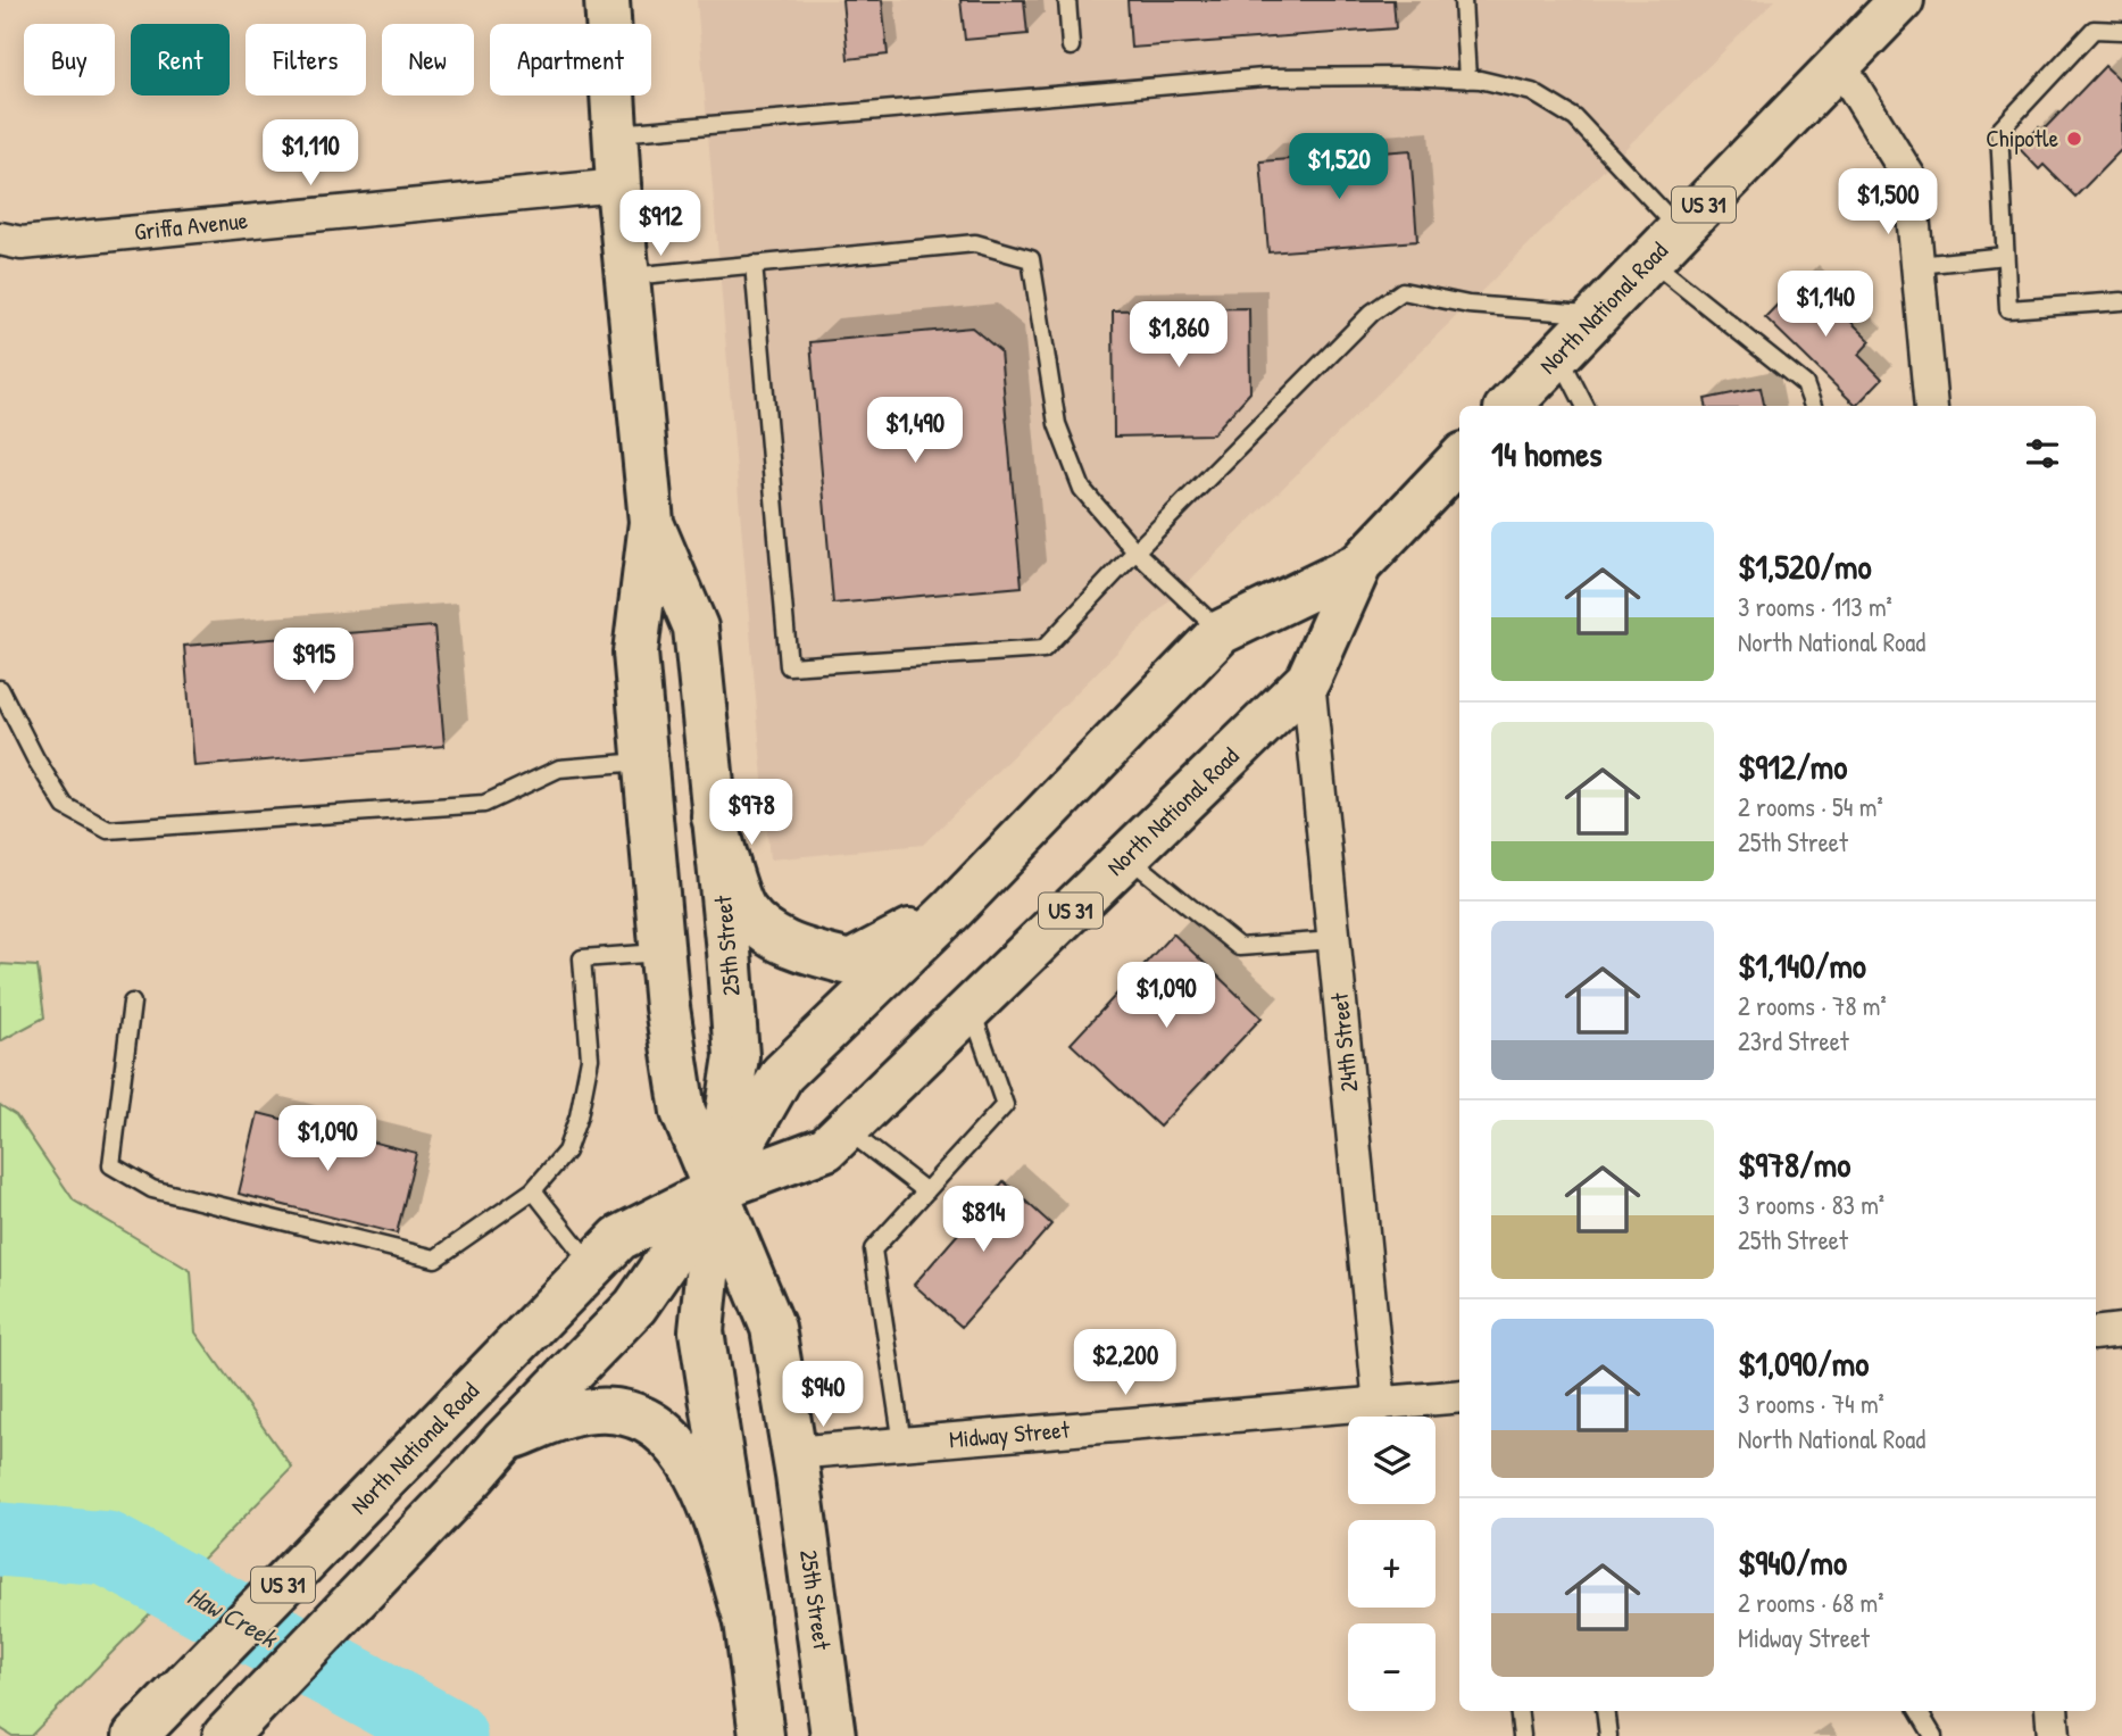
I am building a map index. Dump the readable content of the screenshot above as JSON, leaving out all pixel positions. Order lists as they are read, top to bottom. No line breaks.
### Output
{"streets":{"main road":["US 31","North National Road","25th Street"],"street":["Griffa Avenue","24th Street","Midway Street"]},"crossings":[["Griffa Avenue","25th Street"],["North National Road","25th Street"],["North National Road","24th Street"],["25th Street","Midway Street"],["24th Street","Midway Street"]],"water":["Haw Creek"],"places":["Chipotle"],"page":{"chip":["Buy","Rent","Filters","New","Apartment"],"price":["$1,110","$1,520","$1,500","$912","$1,140","$1,860","$1,490","$915","$978","$1,090","$1,090","$814","$2,200","$940"],"heading":"14 homes","list":[{"name":"$1,520/mo","note":"3 rooms · 113 m² · North National Road"},{"name":"$912/mo","note":"2 rooms · 54 m² · 25th Street"},{"name":"$1,140/mo","note":"2 rooms · 78 m² · 23rd Street"},{"name":"$978/mo","note":"3 rooms · 83 m² · 25th Street"},{"name":"$1,090/mo","note":"3 rooms · 74 m² · North National Road"},{"name":"$940/mo","note":"2 rooms · 68 m² · Midway Street"}],"map_buttons":["+","−"]}}
